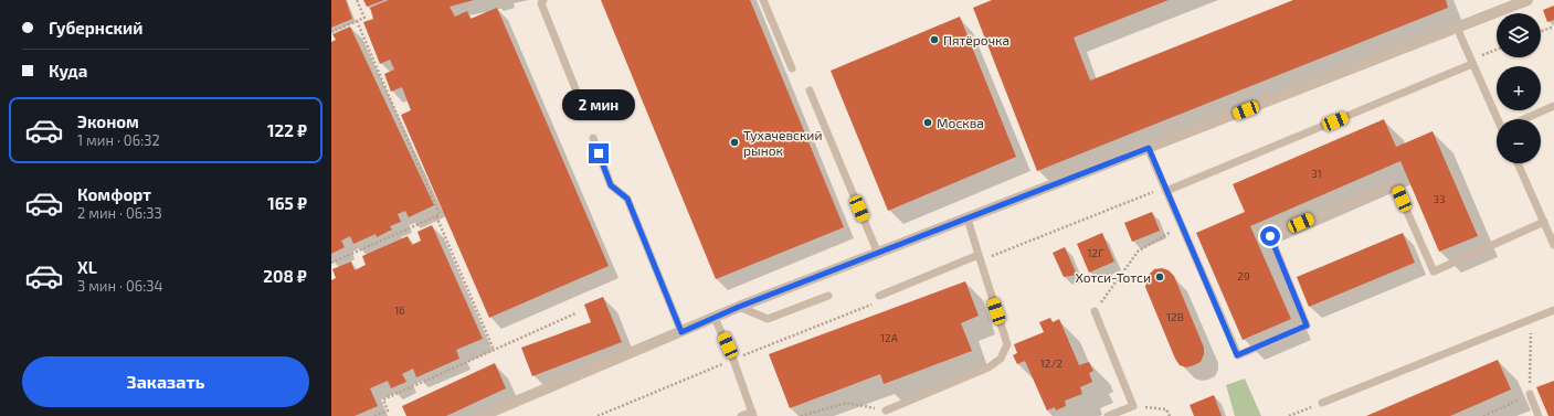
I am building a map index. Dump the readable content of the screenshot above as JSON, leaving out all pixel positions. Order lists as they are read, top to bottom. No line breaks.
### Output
{"places":["Пятёрочка","Москва","Тухачевский рынок","Хотси-Тотси"],"house_numbers":["31","33","12Г","29","16","12В","12А","12/2"],"page":{"banner":["Губернский","Куда"],"map_buttons":["+","−"],"bubble":"2 мин","list":[{"name":"Эконом","note":"1 мин · 06:32","value":"122 ₽"},{"name":"Комфорт","note":"2 мин · 06:33","value":"165 ₽"},{"name":"XL","note":"3 мин · 06:34","value":"208 ₽"}],"buttons":"Заказать"}}
